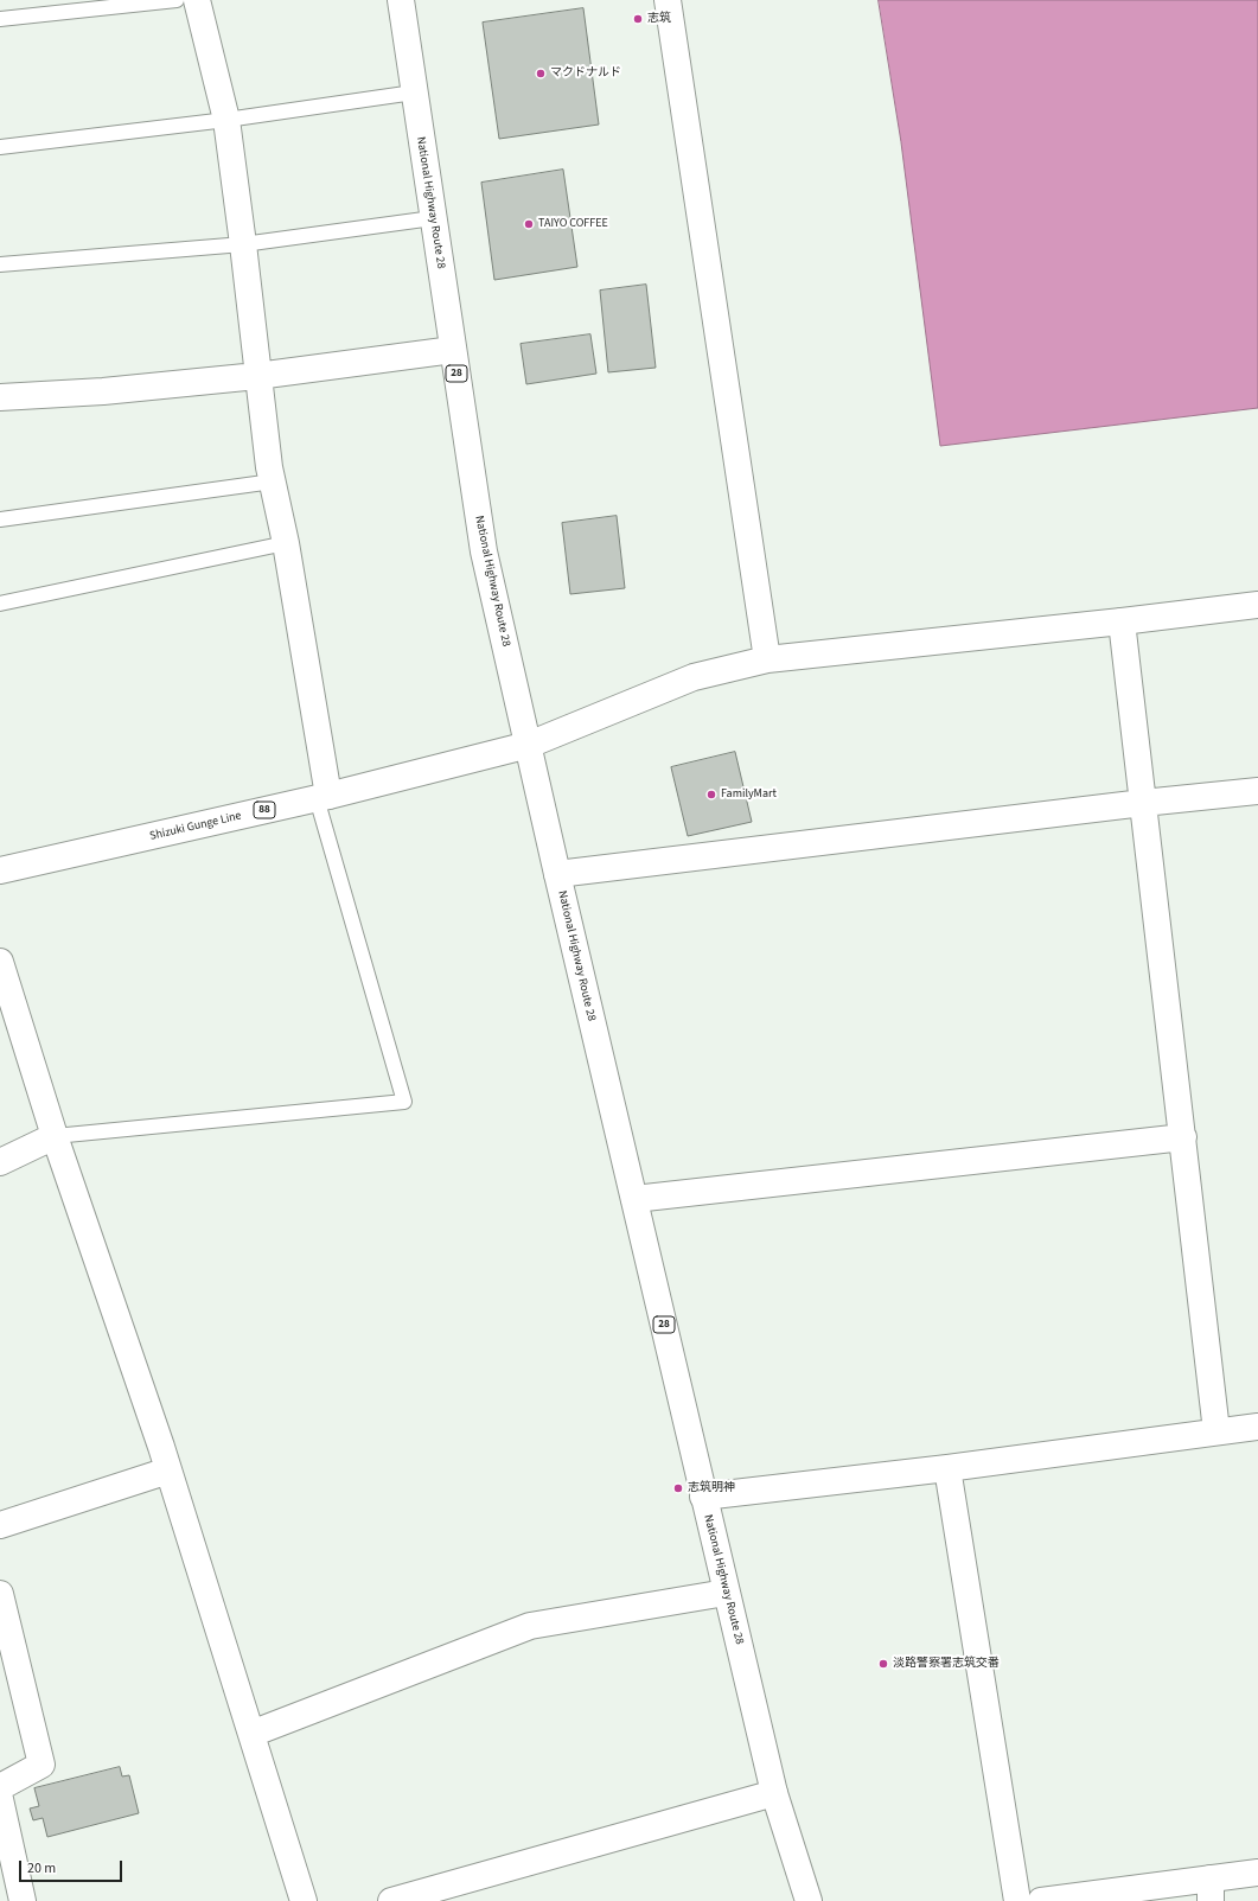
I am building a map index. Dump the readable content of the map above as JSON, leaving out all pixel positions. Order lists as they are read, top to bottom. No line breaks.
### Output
{"streets":{"main road":["National Highway Route 28","28","88","Shizuki Gunge Line"]},"crossings":[["National Highway Route 28","Shizuki Gunge Line"]],"places":["志筑","マクドナルド","TAIYO COFFEE","FamilyMart","志筑明神","淡路警察署志筑交番"],"scale_bar":"20 m"}
